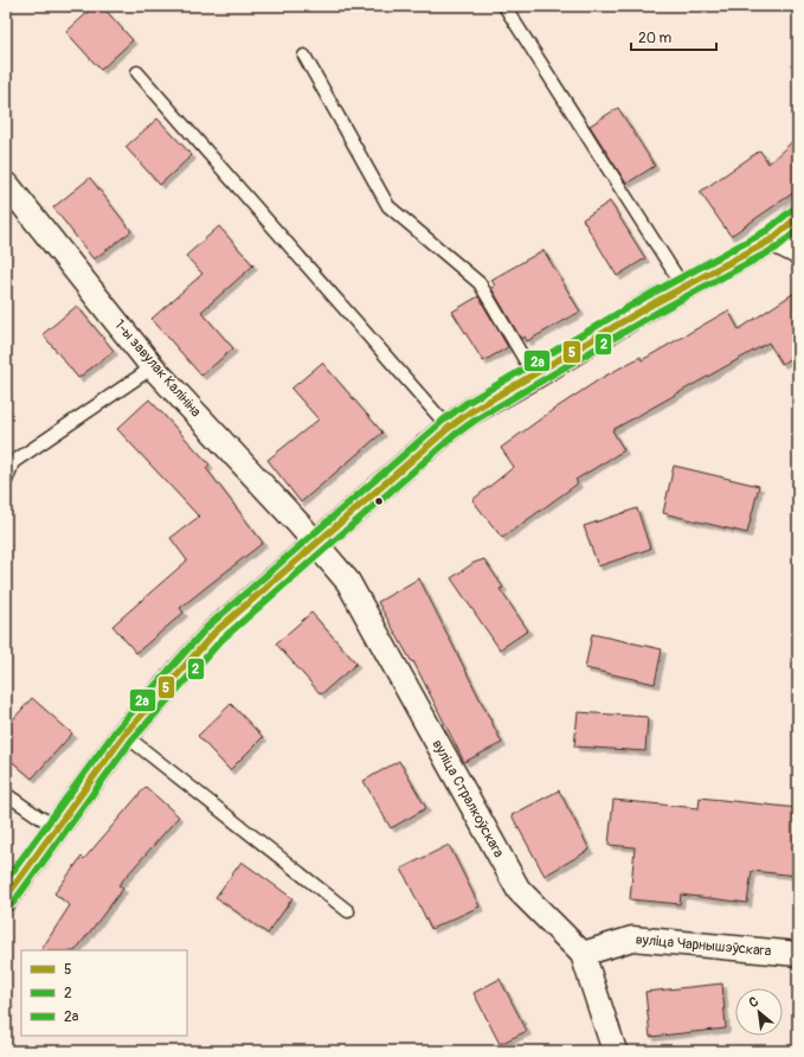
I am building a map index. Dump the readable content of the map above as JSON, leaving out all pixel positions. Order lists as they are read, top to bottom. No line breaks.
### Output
{"streets":{"street":["1-ы завулак Калініна","вуліца Стралкоўскага","вуліца Чарнышэўскага"]},"crossings":[["1-ы завулак Калініна","вуліца Стралкоўскага"],["вуліца Стралкоўскага","вуліца Чарнышэўскага"]],"lines":["transit line 2а","transit line 5","transit line 2"],"legend":["5","2","2а"],"scale_bar":"20 m","north":"top left"}
